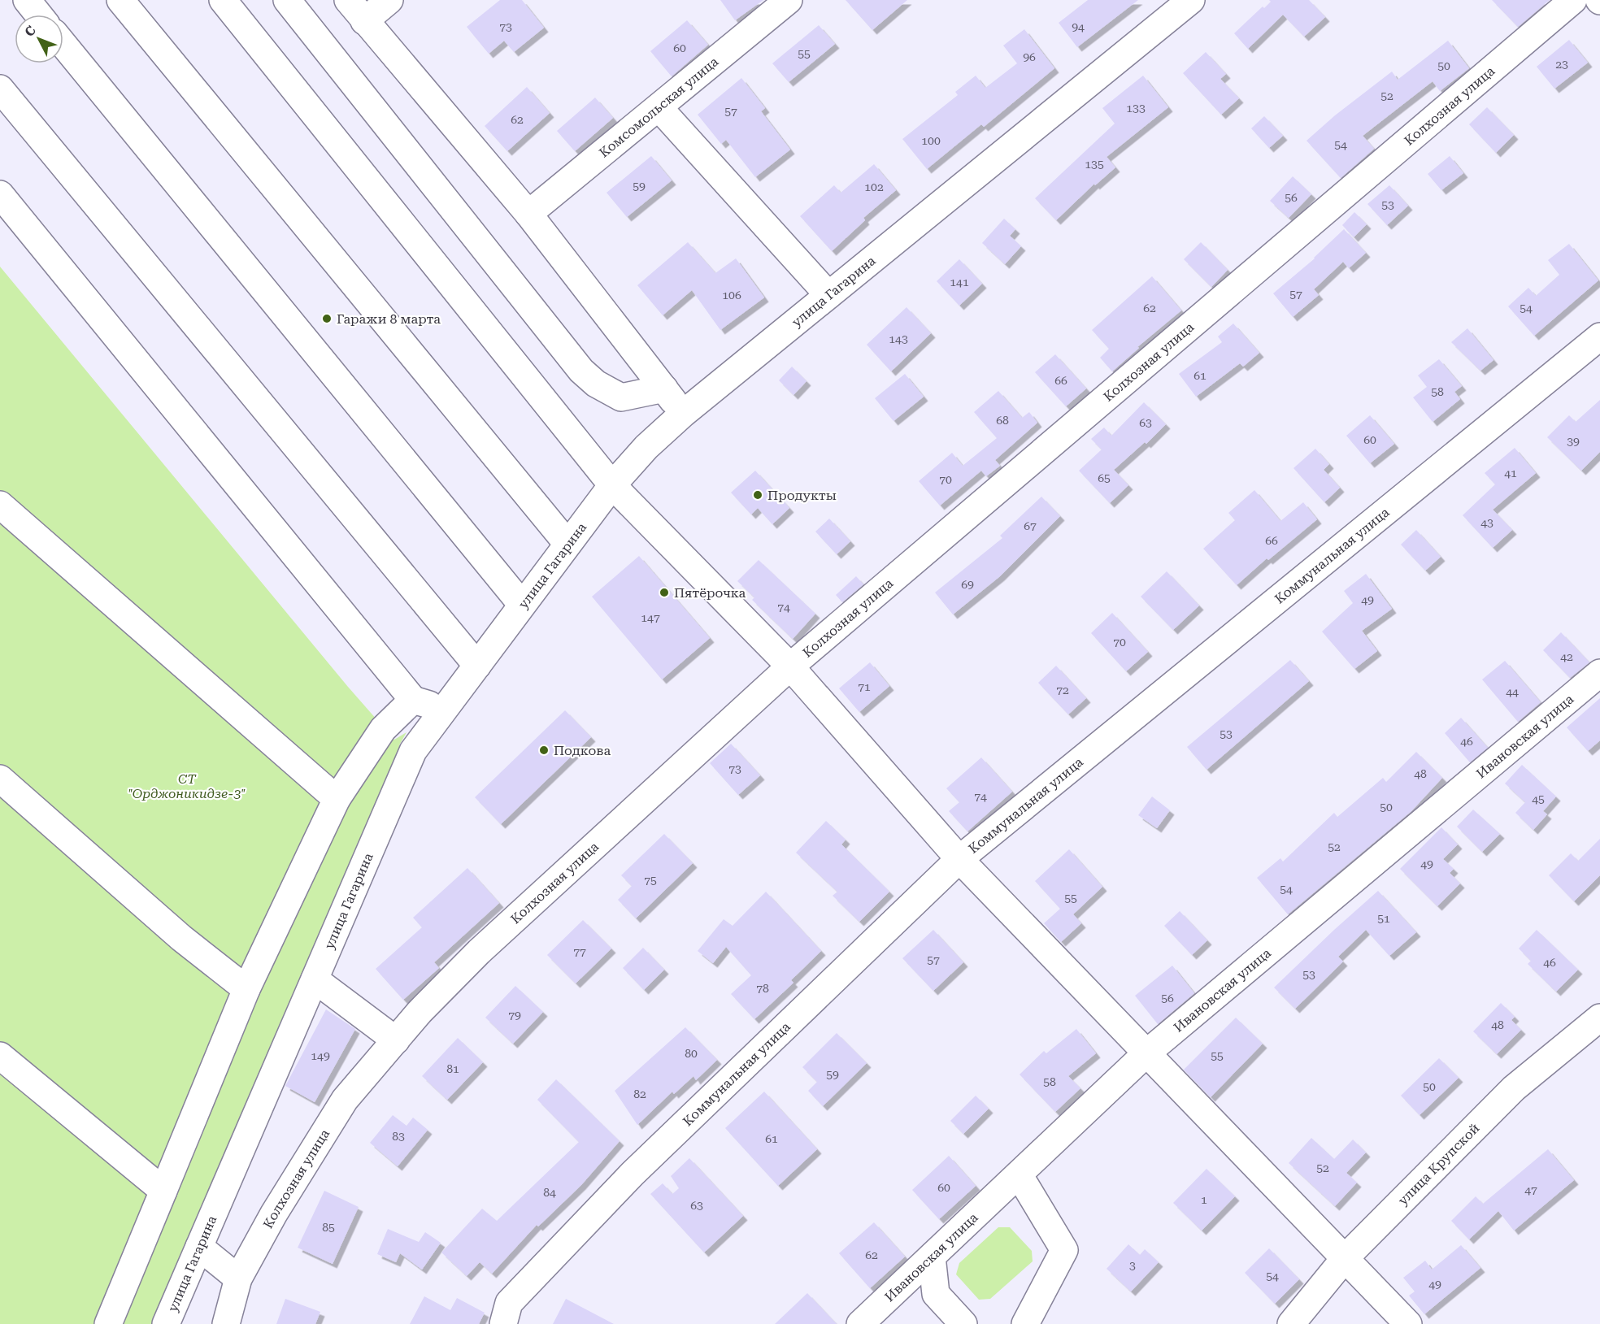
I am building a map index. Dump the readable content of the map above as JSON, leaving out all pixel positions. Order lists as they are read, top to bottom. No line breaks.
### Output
{"streets":{"street":["Колхозная улица","Комсомольская улица","улица Гагарина","Коммунальная улица","Ивановская улица","улица Крупской"]},"parks":["СТ \"Орджоникидзе-3\""],"places":["Гаражи 8 марта","Продукты","Пятёрочка","Подкова"],"house_numbers":["73","94","60","55","96","23","50","52","133","57","62","100","54","135","59","102","56","53","141","57","106","62","54","143","61","66","58","68","63","60","39","41","65","70","43","67","66","69","49","74","147","70","42","71","72","44","53","46","73","48","74","45","50","52","49","75","54","55","51","77","57","46","53","78","56","79","48","80","149","55","81","59","58","50","82","83","61","52","60","47","84","1","63","85","62","3","54","49"],"north":"top left"}
